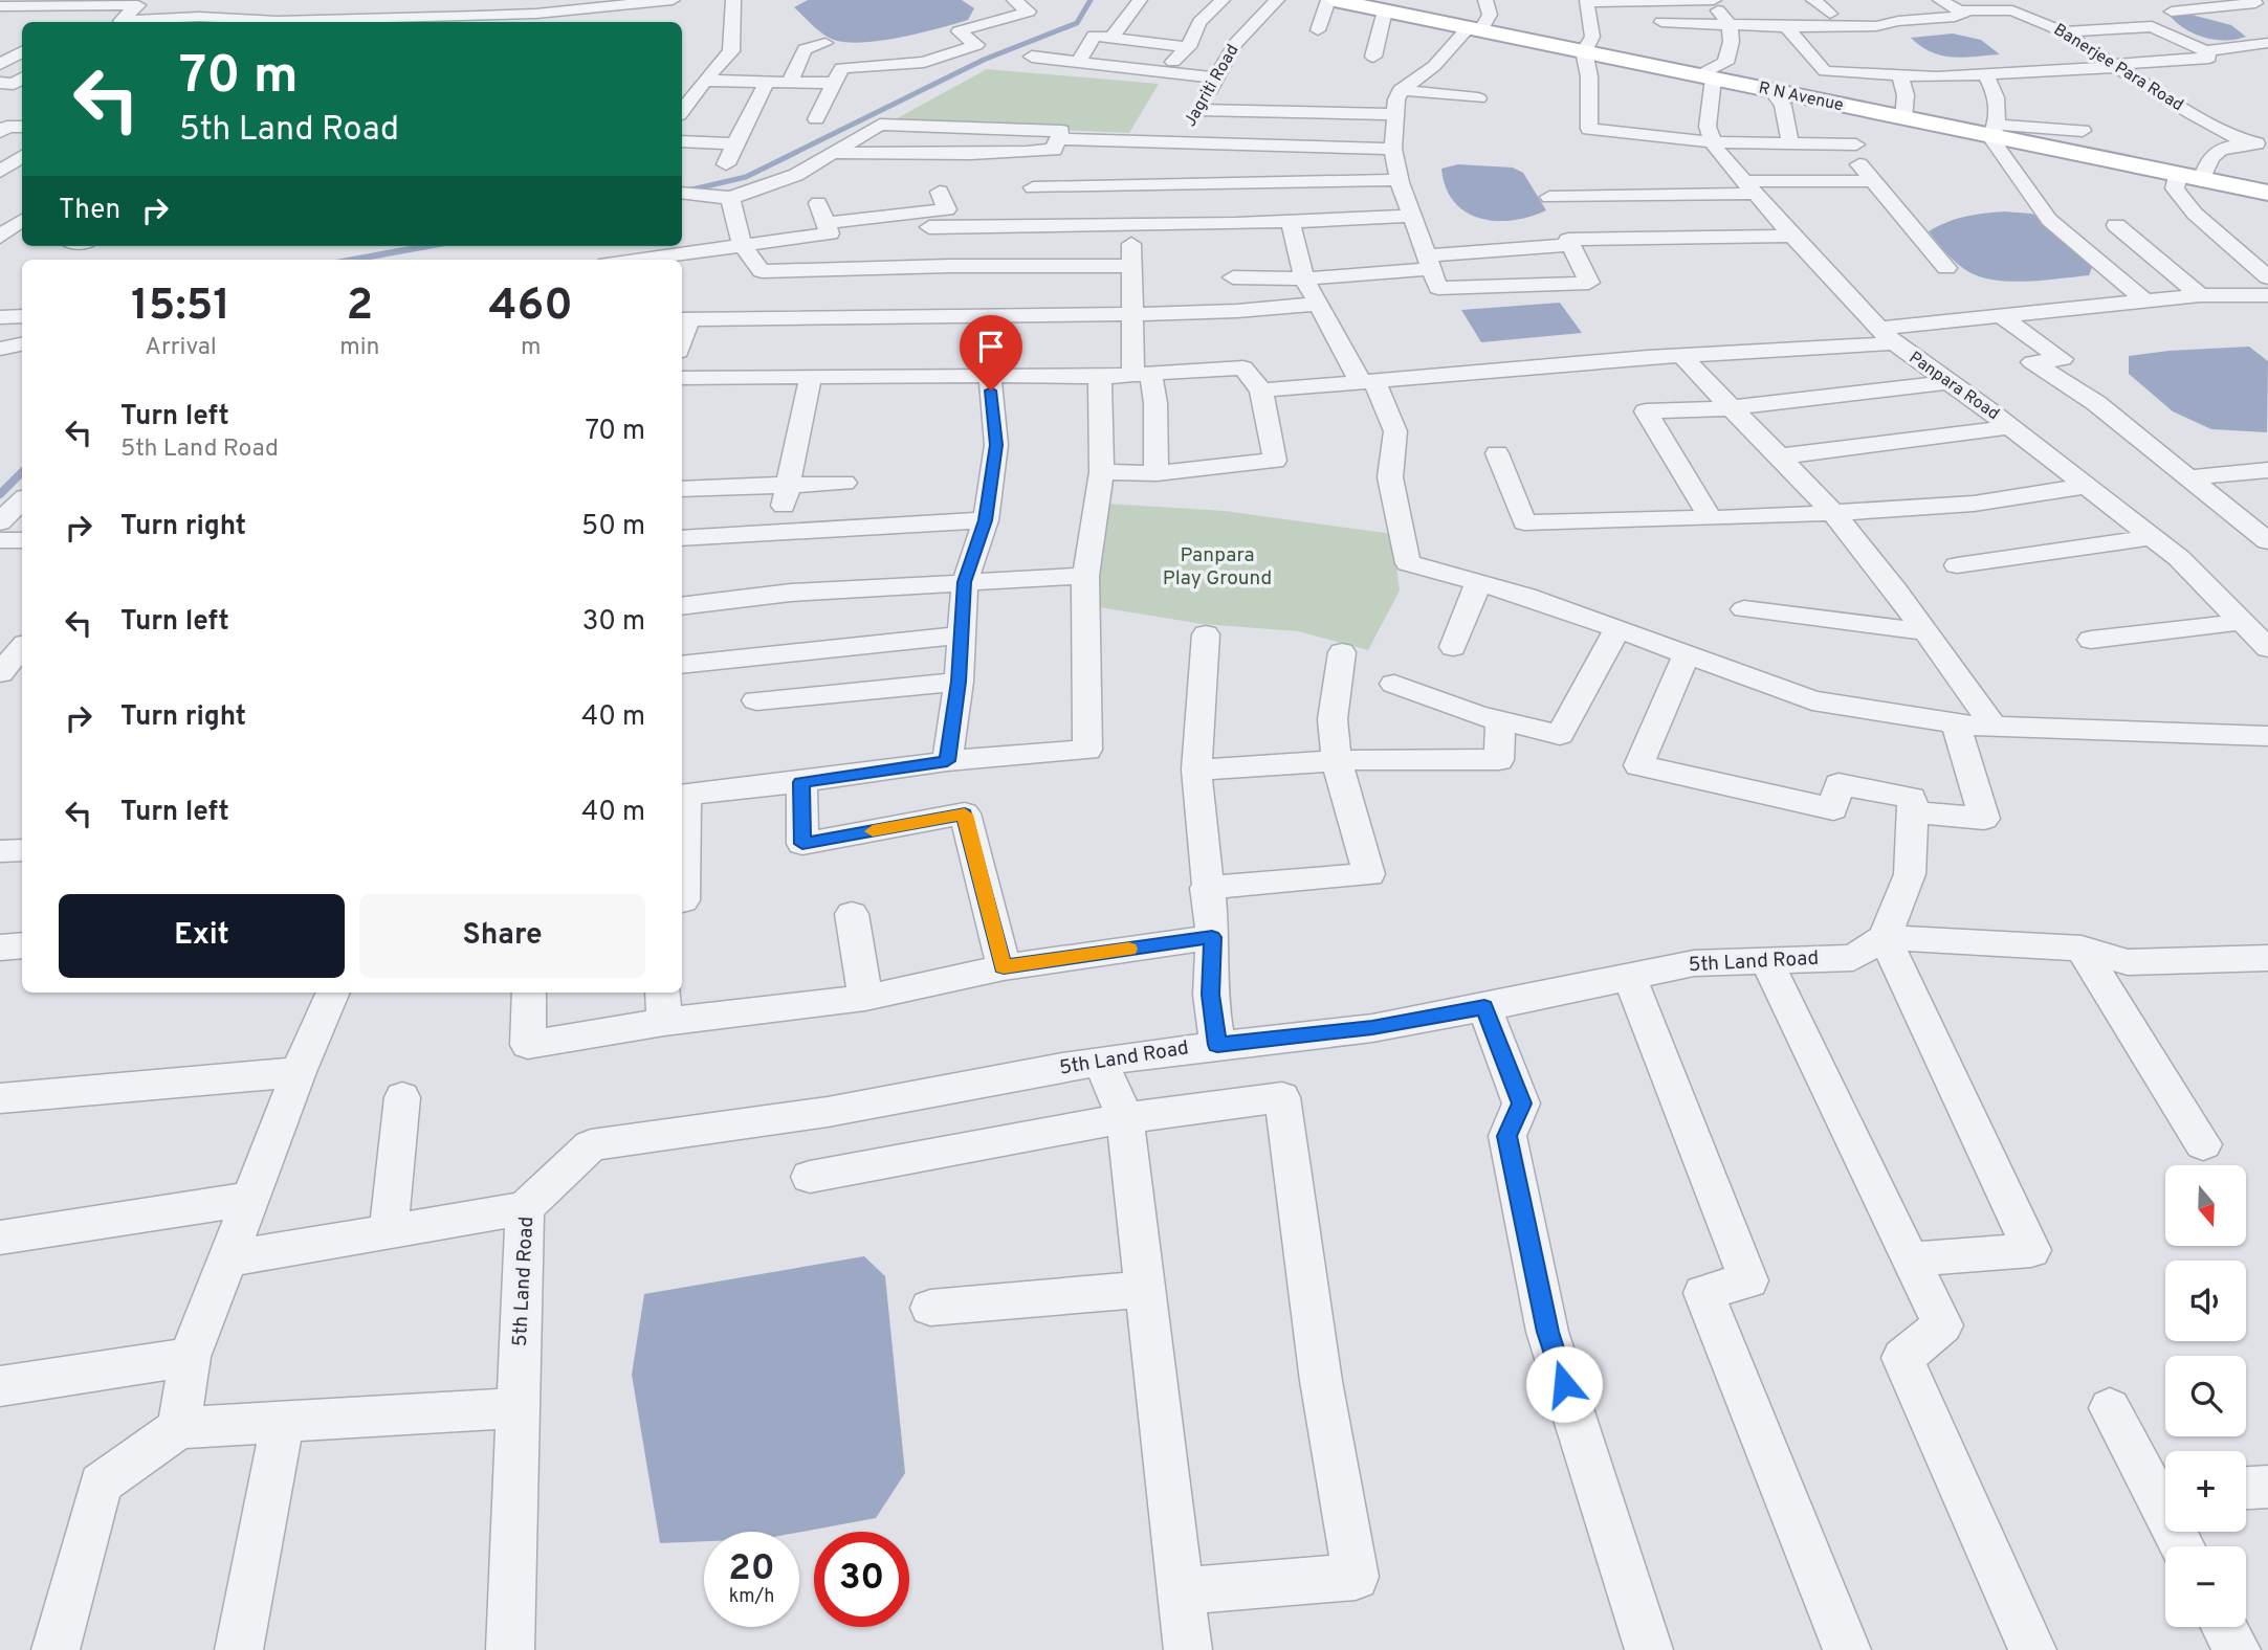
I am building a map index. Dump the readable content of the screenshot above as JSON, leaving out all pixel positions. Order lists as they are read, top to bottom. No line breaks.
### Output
{"streets":{"main road":["R N Avenue"],"street":["Banerjee Para Road","Jagriti Road","Panpara Road","5th Land Road"]},"parks":["Panpara Play Ground"],"north":"bottom","page":{"turn":["70 m","5th Land Road"],"then":"Then","eta":["15:51","Arrival","2","min","460","m"],"list":[{"name":"Turn left","note":"5th Land Road","value":"70 m"},{"name":"Turn right","value":"50 m"},{"name":"Turn left","value":"30 m"},{"name":"Turn right","value":"40 m"},{"name":"Turn left","value":"40 m"}],"buttons":["Exit","Share"],"map_buttons":["+","−"],"speed":"20 km/h","limit":"30"}}
